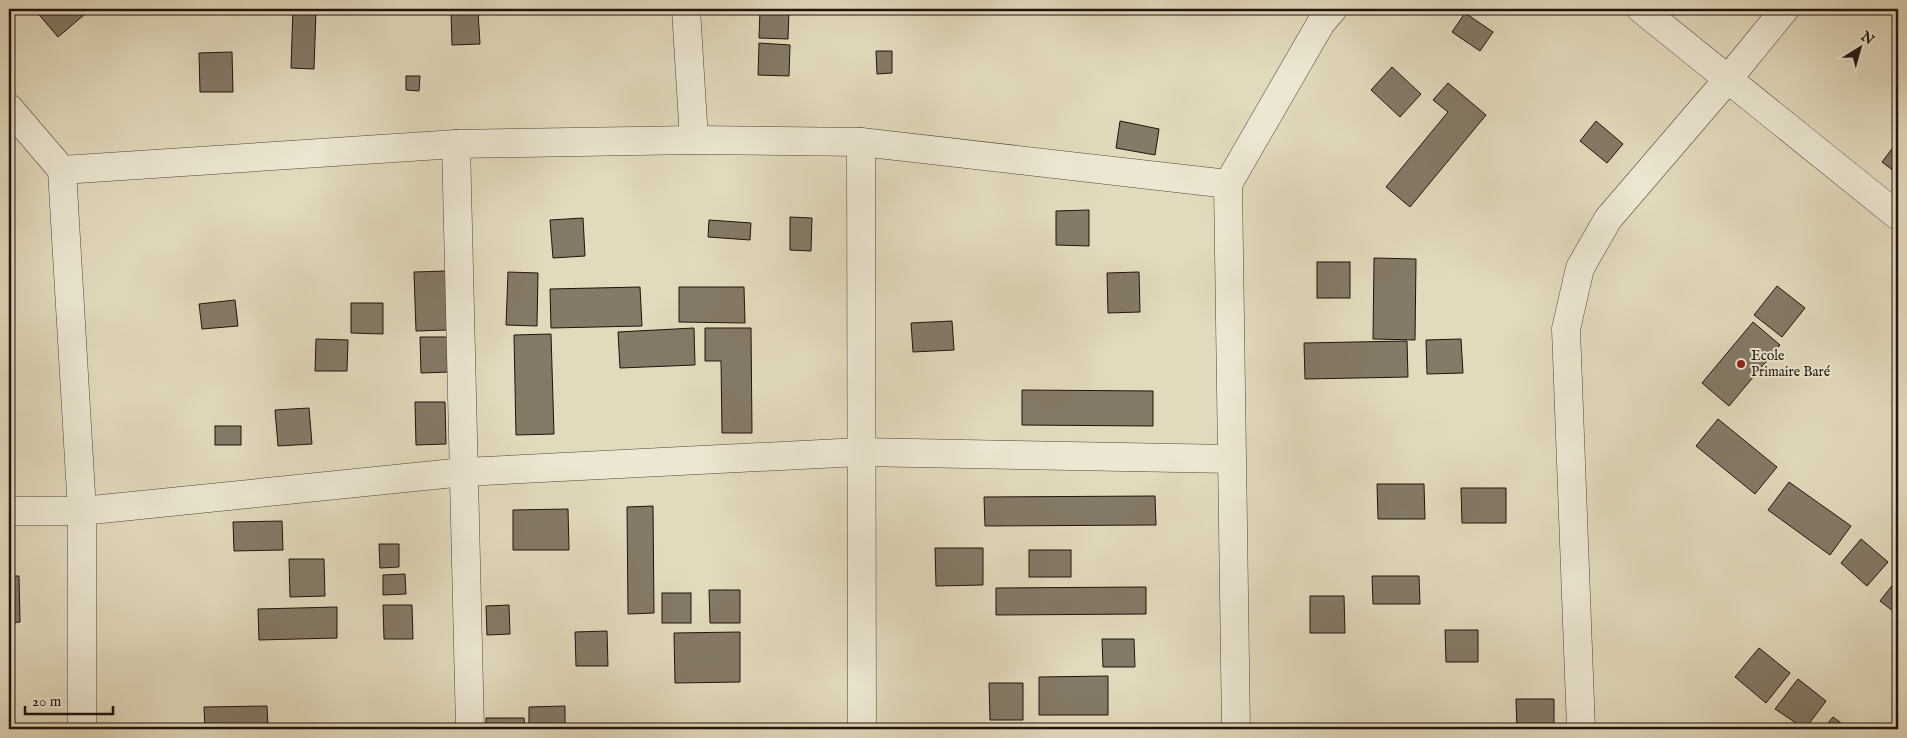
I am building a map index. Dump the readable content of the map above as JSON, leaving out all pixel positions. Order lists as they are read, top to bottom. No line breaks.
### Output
{"places":["Ecole Primaire Baré"],"scale_bar":"20 m","north":"top right"}
